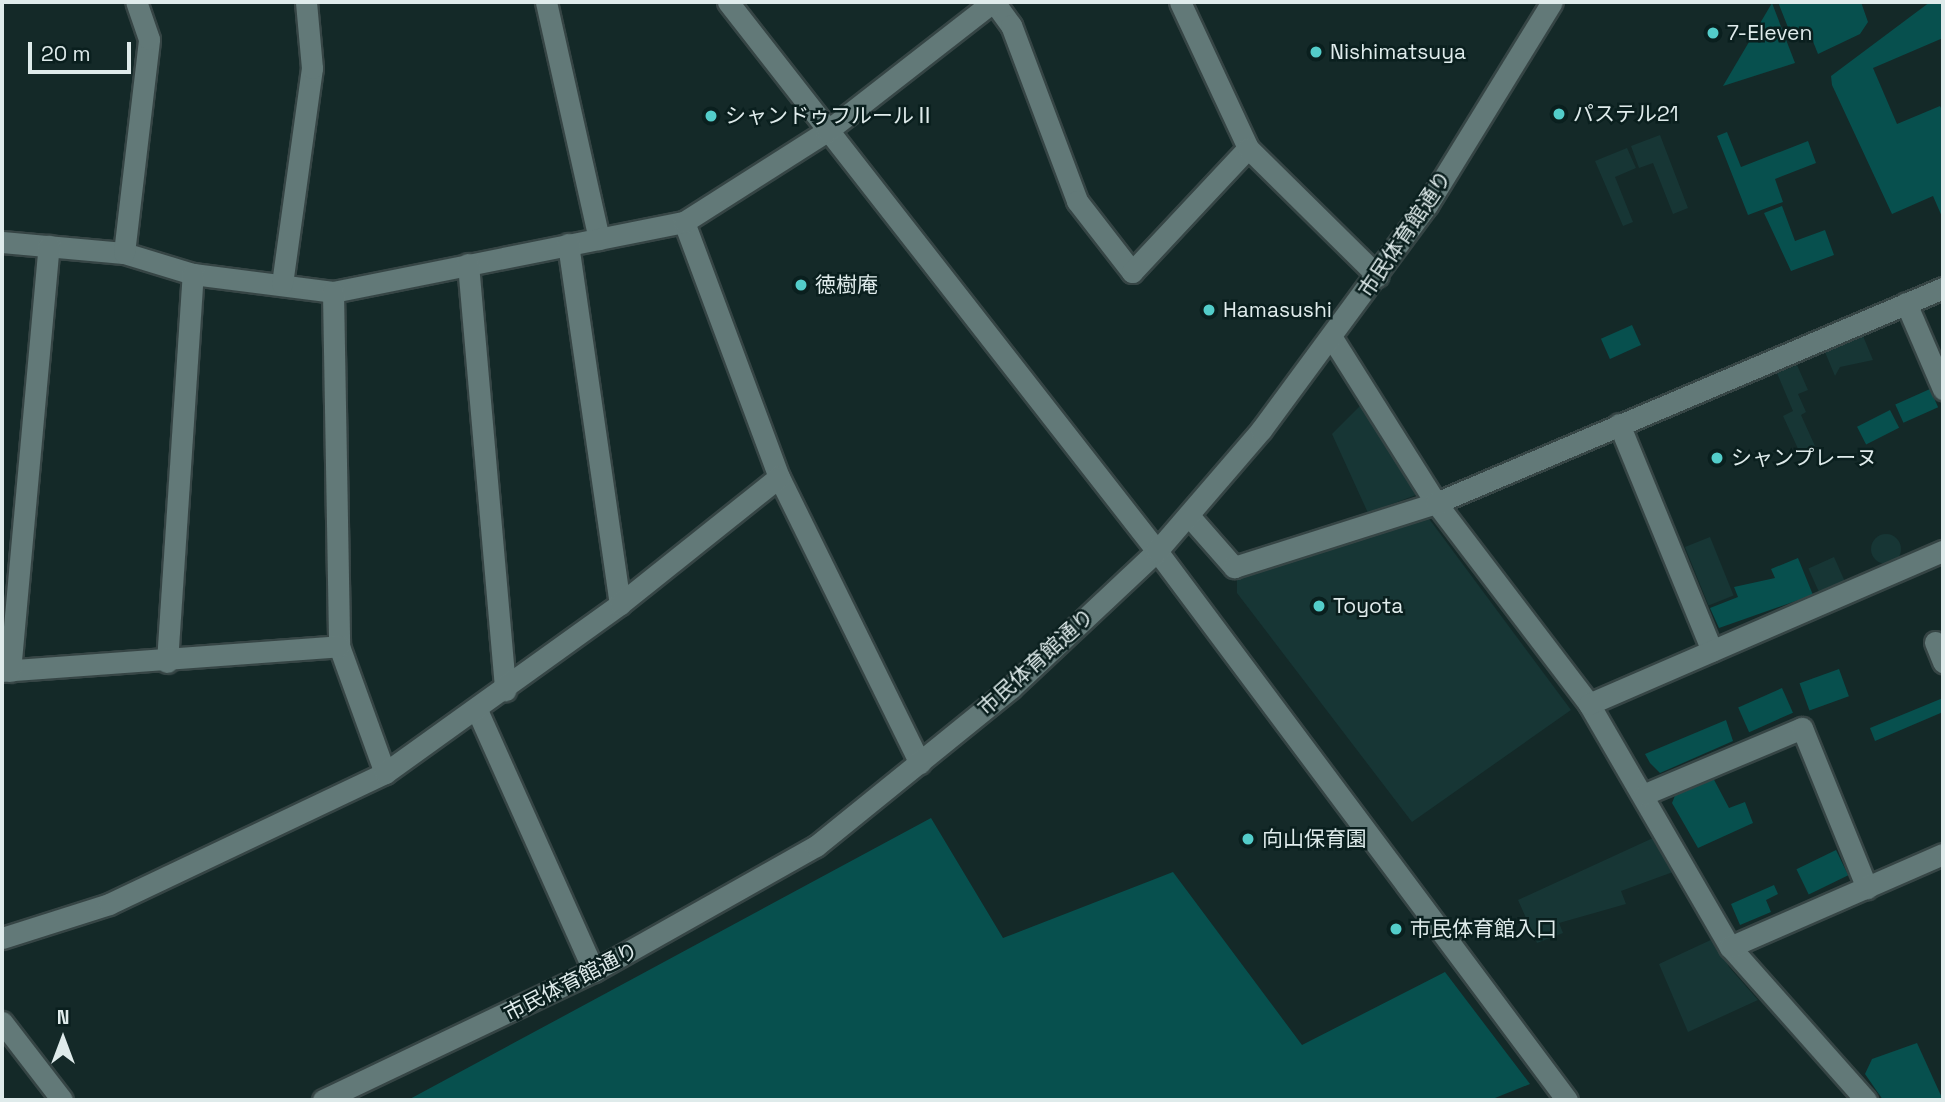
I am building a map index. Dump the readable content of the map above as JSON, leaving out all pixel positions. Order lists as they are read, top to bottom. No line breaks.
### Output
{"streets":{"street":["市民体育館通り"]},"places":["7-Eleven","Nishimatsuya","パステル21","シャンドゥフルールⅡ","徳樹庵","Hamasushi","シャンプレーヌ","Toyota","向山保育園","市民体育館入口"],"scale_bar":"20 m","north":"top"}
